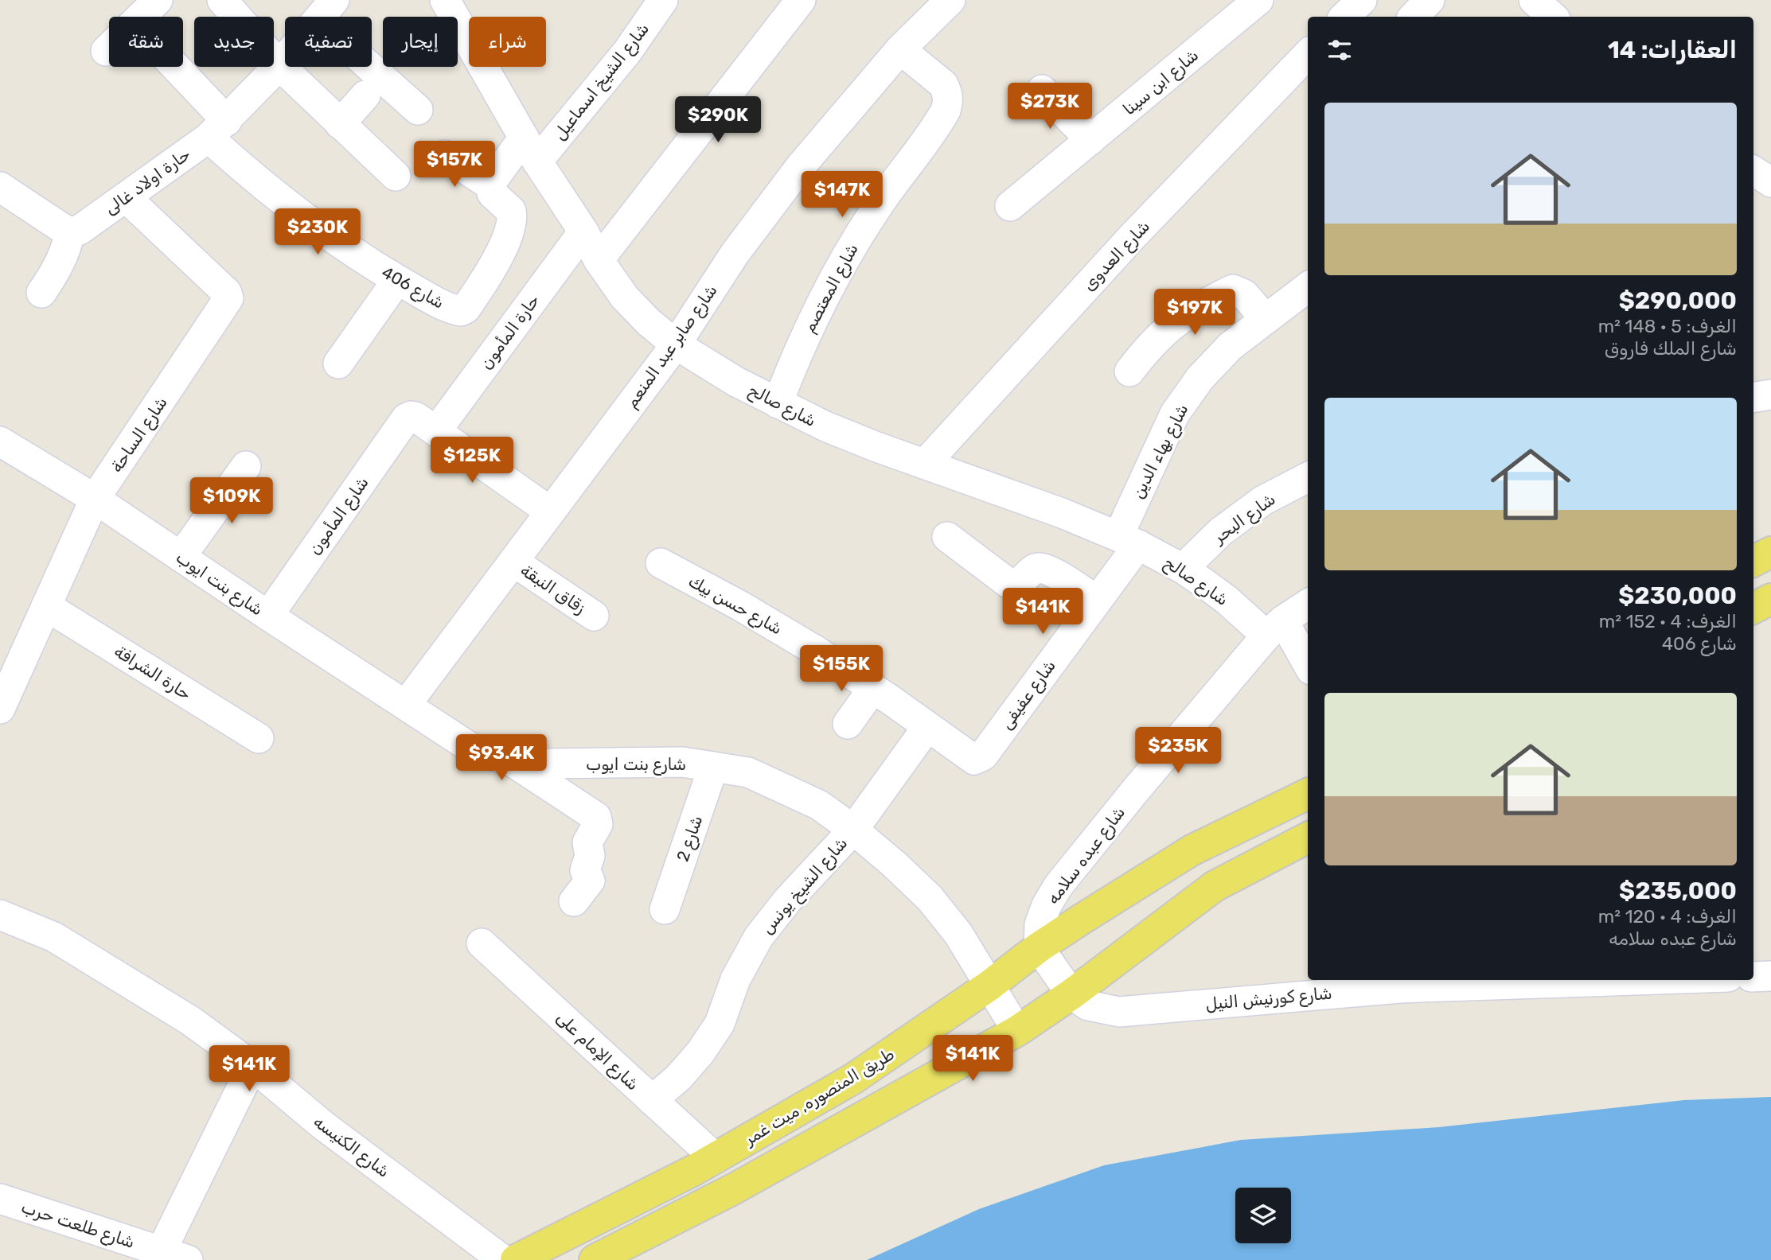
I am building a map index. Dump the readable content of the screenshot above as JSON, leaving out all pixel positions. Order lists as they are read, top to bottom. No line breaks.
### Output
{"streets":{"main road":["طريق المنصوره, ميت غمر"],"street":["شارع الشيخ اسماعيل","شارع ابن سينا","حارة اولاد غالى","شارع العدوى","شارع 406","شارع المعتصم","حارة المأمون","شارع صابر عبد المنعم","شارع صالح","شارع الساحة","شارع بهاء الدين","شارع المأمون","شارع البحر","شارع بنت ايوب","زقاق النبقة","شارع حسن بيك","حارة الشرافة","شارع عفيفى","شارع 2","شارع عبده سلامه","شارع الشيخ يونس","شارع كورنيش النيل","شارع الإمام على","شارع الكنيسه","شارع طلعت حرب"]},"crossings":[["شارع الشيخ اسماعيل","شارع 406"],["شارع الشيخ اسماعيل","شارع صالح"],["حارة اولاد غالى","شارع 406"],["حارة اولاد غالى","شارع الساحة"],["شارع العدوى","شارع صالح"],["شارع المعتصم","شارع صابر عبد المنعم"],["شارع المعتصم","شارع صالح"],["حارة المأمون","شارع صالح"],["حارة المأمون","شارع المأمون"],["شارع صابر عبد المنعم","شارع صالح"],["شارع صابر عبد المنعم","شارع بنت ايوب"],["شارع صابر عبد المنعم","زقاق النبقة"],["شارع صالح","شارع بهاء الدين"],["شارع صالح","شارع البحر"],["شارع صالح","شارع عفيفى"],["شارع صالح","شارع عبده سلامه"],["شارع الساحة","شارع بنت ايوب"],["شارع الساحة","حارة الشرافة"],["شارع بهاء الدين","شارع عفيفى"],["شارع المأمون","شارع بنت ايوب"],["شارع بنت ايوب","شارع 2"],["شارع بنت ايوب","شارع الشيخ يونس"],["شارع بنت ايوب","طريق المنصوره, ميت غمر"],["شارع حسن بيك","شارع عفيفى"],["شارع حسن بيك","شارع الشيخ يونس"],["شارع عبده سلامه","شارع كورنيش النيل"],["شارع عبده سلامه","طريق المنصوره, ميت غمر"],["شارع الشيخ يونس","شارع الإمام على"],["شارع كورنيش النيل","طريق المنصوره, ميت غمر"],["شارع الإمام على","طريق المنصوره, ميت غمر"]],"page":{"chip":["شراء","إيجار","تصفية","جديد","شقة"],"heading":"العقارات: 14","price":["$273K","$290K","$157K","$147K","$230K","$197K","$125K","$109K","$141K","$155K","$235K","$93.4K","$141K","$141K"],"list":[{"name":"$290,000","note":"الغرف: 5 · 148 m² · شارع الملك فاروق"},{"name":"$230,000","note":"الغرف: 4 · 152 m² · شارع 406"},{"name":"$235,000","note":"الغرف: 4 · 120 m² · شارع عبده سلامه"}]}}
